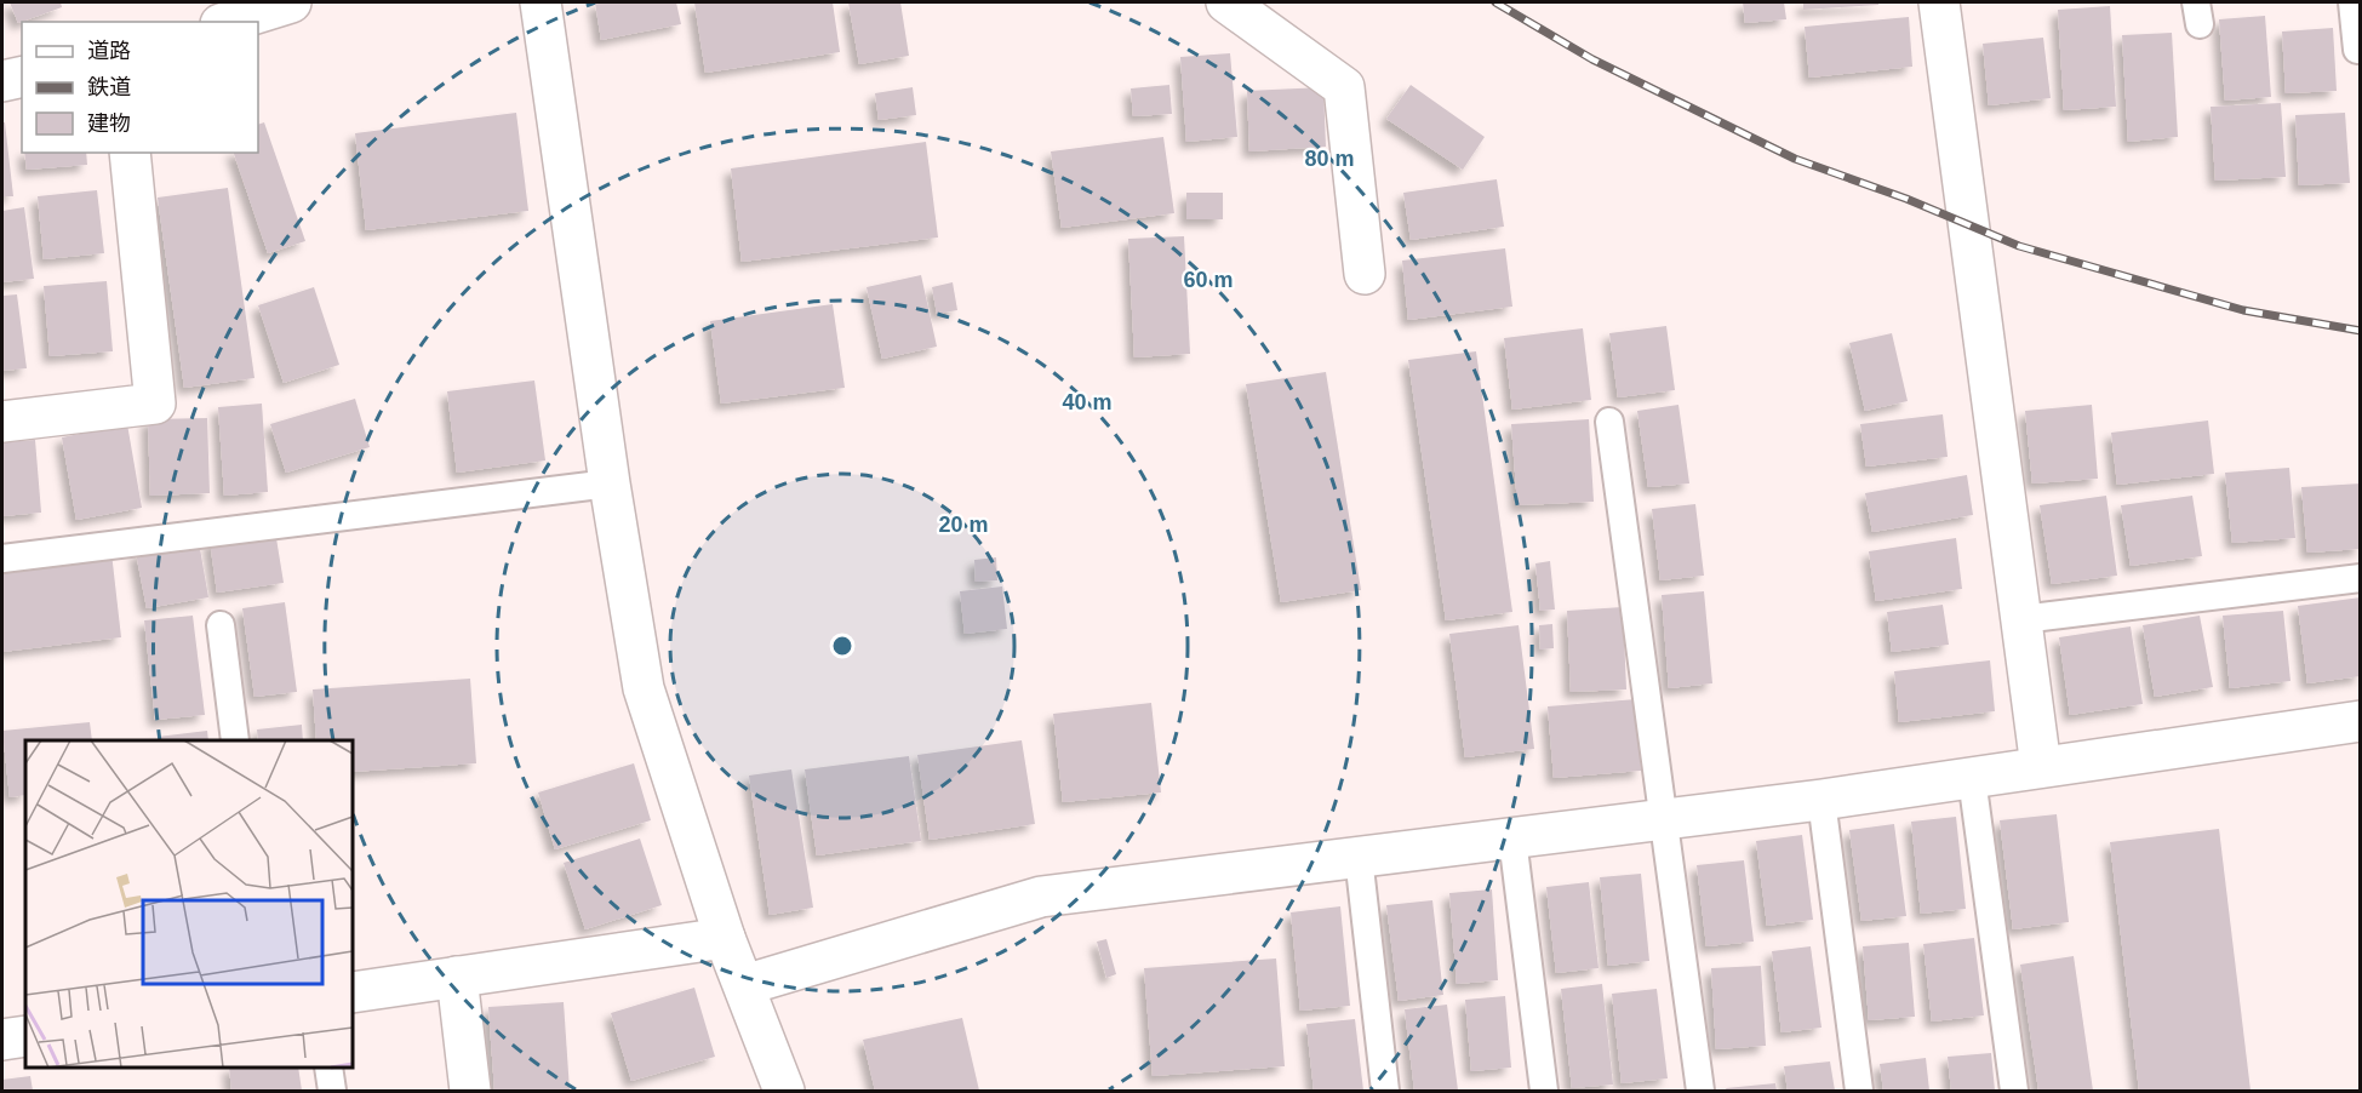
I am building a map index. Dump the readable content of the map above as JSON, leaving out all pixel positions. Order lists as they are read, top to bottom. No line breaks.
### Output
{"legend":["道路","鉄道","建物"],"rings":["80 m","60 m","40 m","20 m"]}
